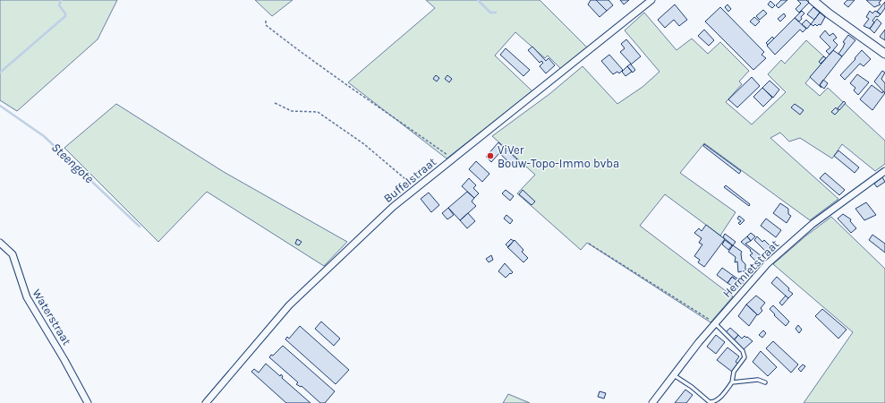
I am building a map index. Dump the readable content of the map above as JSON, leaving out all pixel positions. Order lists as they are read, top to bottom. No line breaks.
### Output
{"streets":{"street":["Buffelstraat","Hermietstraat","Waterstraat"]},"water":["Steengote"],"places":["ViVer Bouw-Topo-Immo bvba"]}
